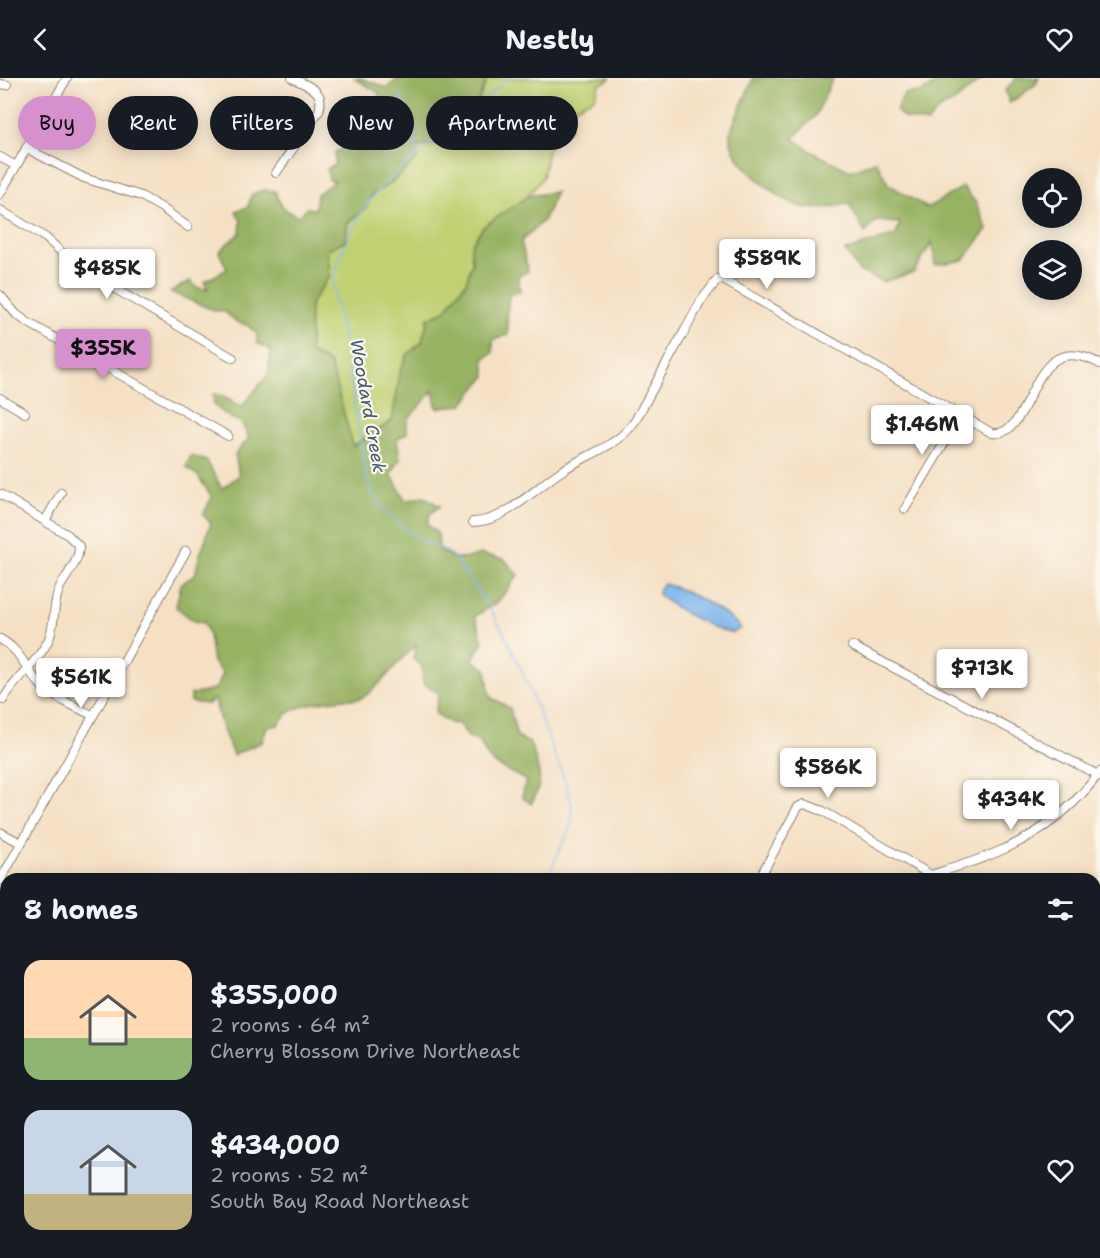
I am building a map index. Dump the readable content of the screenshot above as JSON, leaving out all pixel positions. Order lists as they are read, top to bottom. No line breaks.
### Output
{"water":["Woodard Creek"],"page":{"header":"Nestly","chip":["Buy","Rent","Filters","New","Apartment"],"price":["$589K","$485K","$355K","$1.46M","$713K","$561K","$586K","$434K"],"heading":"8 homes","list":[{"name":"$355,000","note":"2 rooms · 64 m² · Cherry Blossom Drive Northeast"},{"name":"$434,000","note":"2 rooms · 52 m² · South Bay Road Northeast"}]}}
